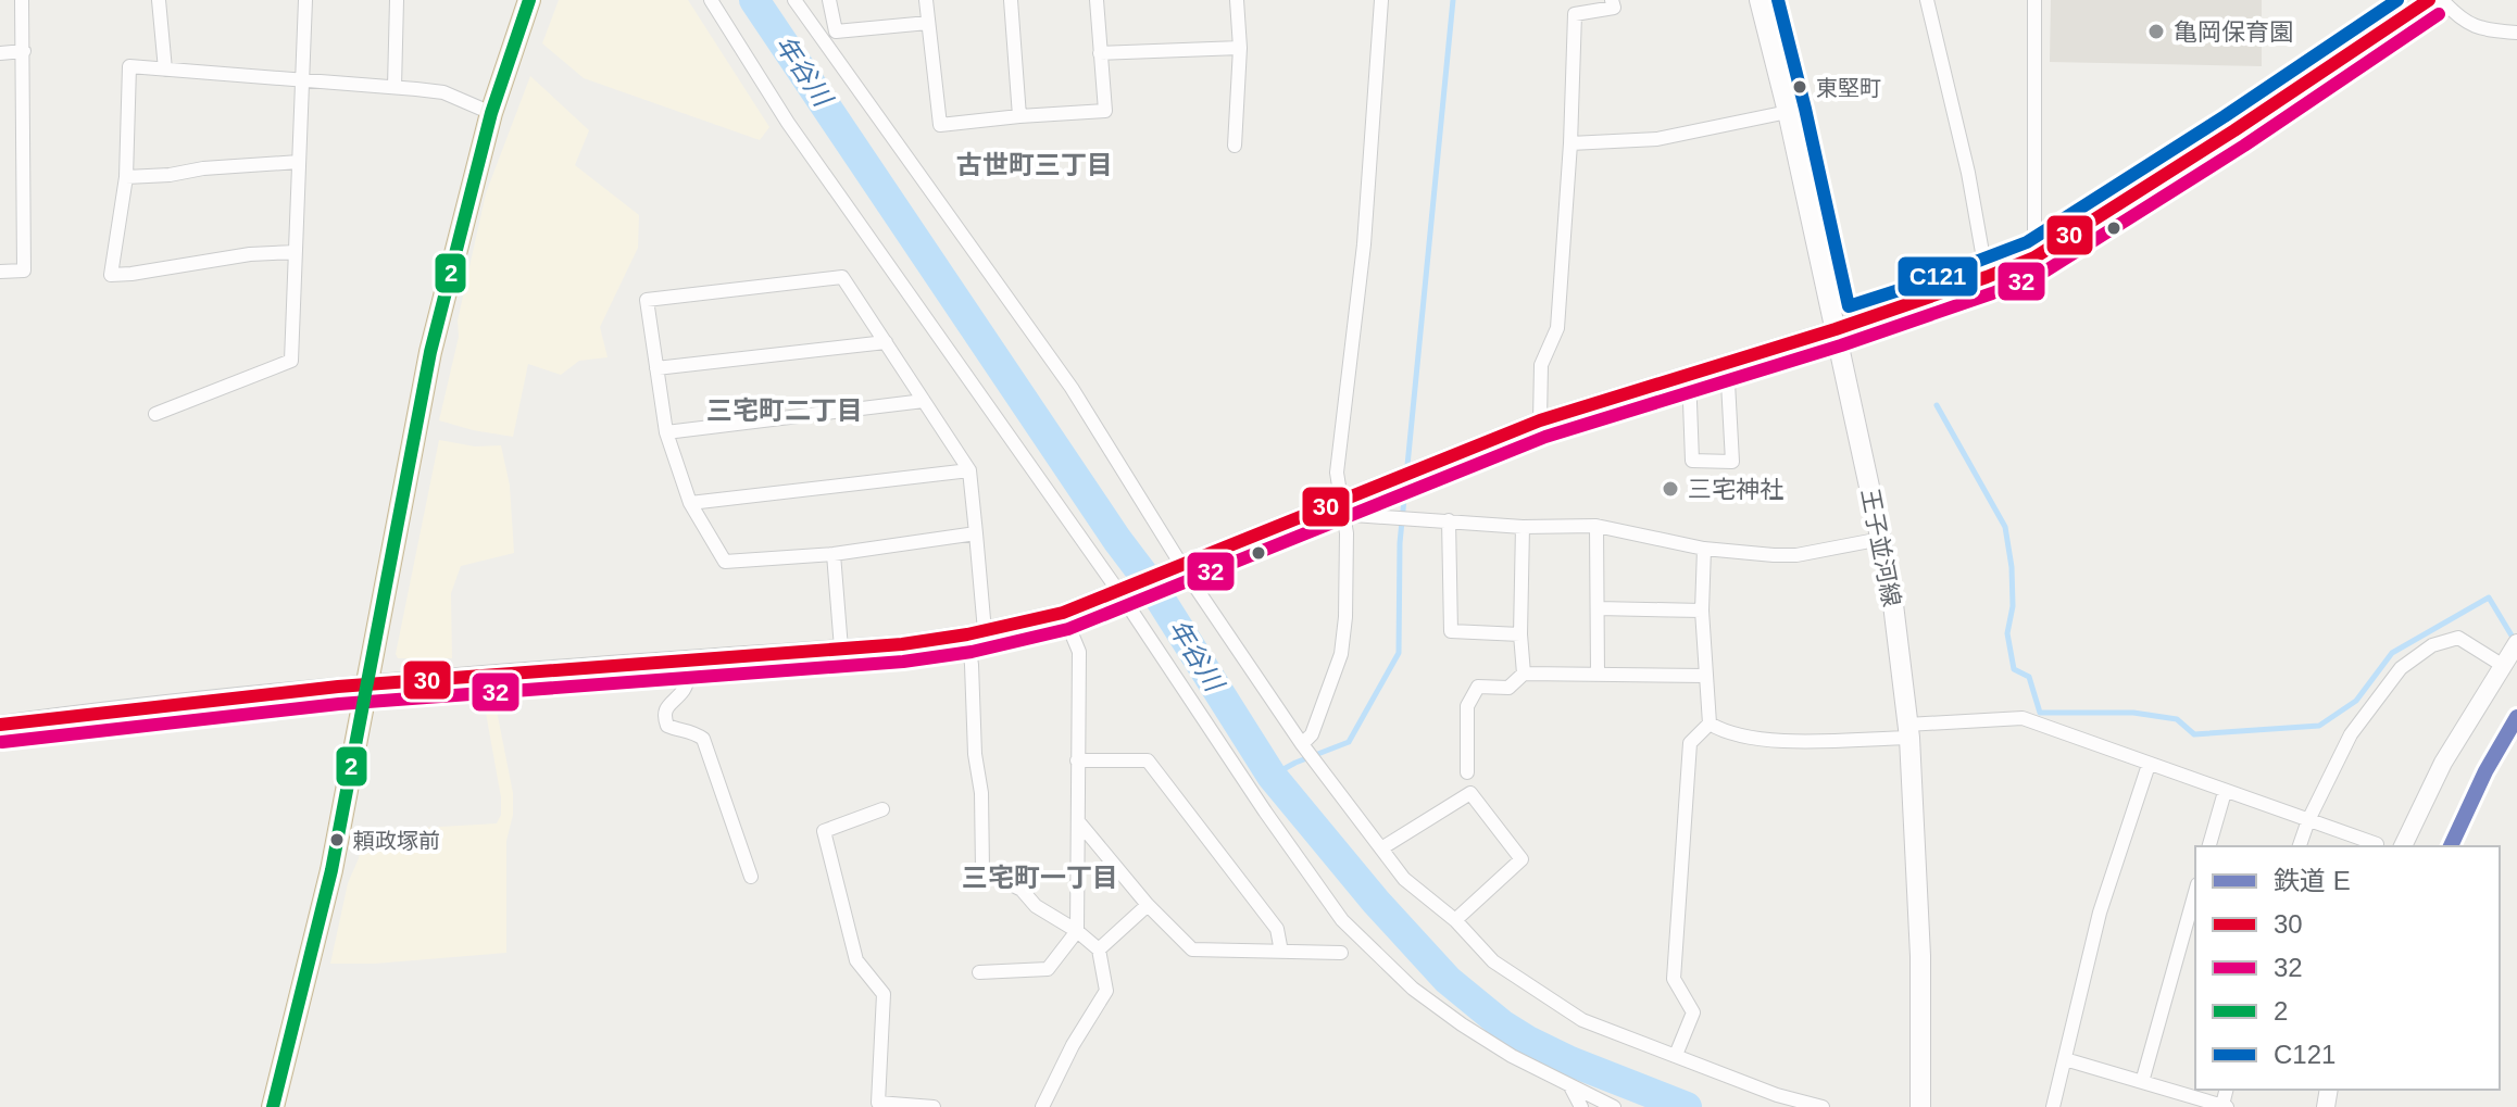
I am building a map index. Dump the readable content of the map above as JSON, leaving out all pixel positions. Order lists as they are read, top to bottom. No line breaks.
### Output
{"streets":{"main road":["王子並河線"]},"districts":["古世町三丁目","三宅町二丁目","三宅町一丁目"],"water":["年谷川"],"places":["亀岡保育園","東堅町","三宅神社","頼政塚前"],"lines":["transit line 30","transit line 2","transit line C121","transit line 32","rail line E"],"legend":["鉄道 E","30","32","2","C121"]}
